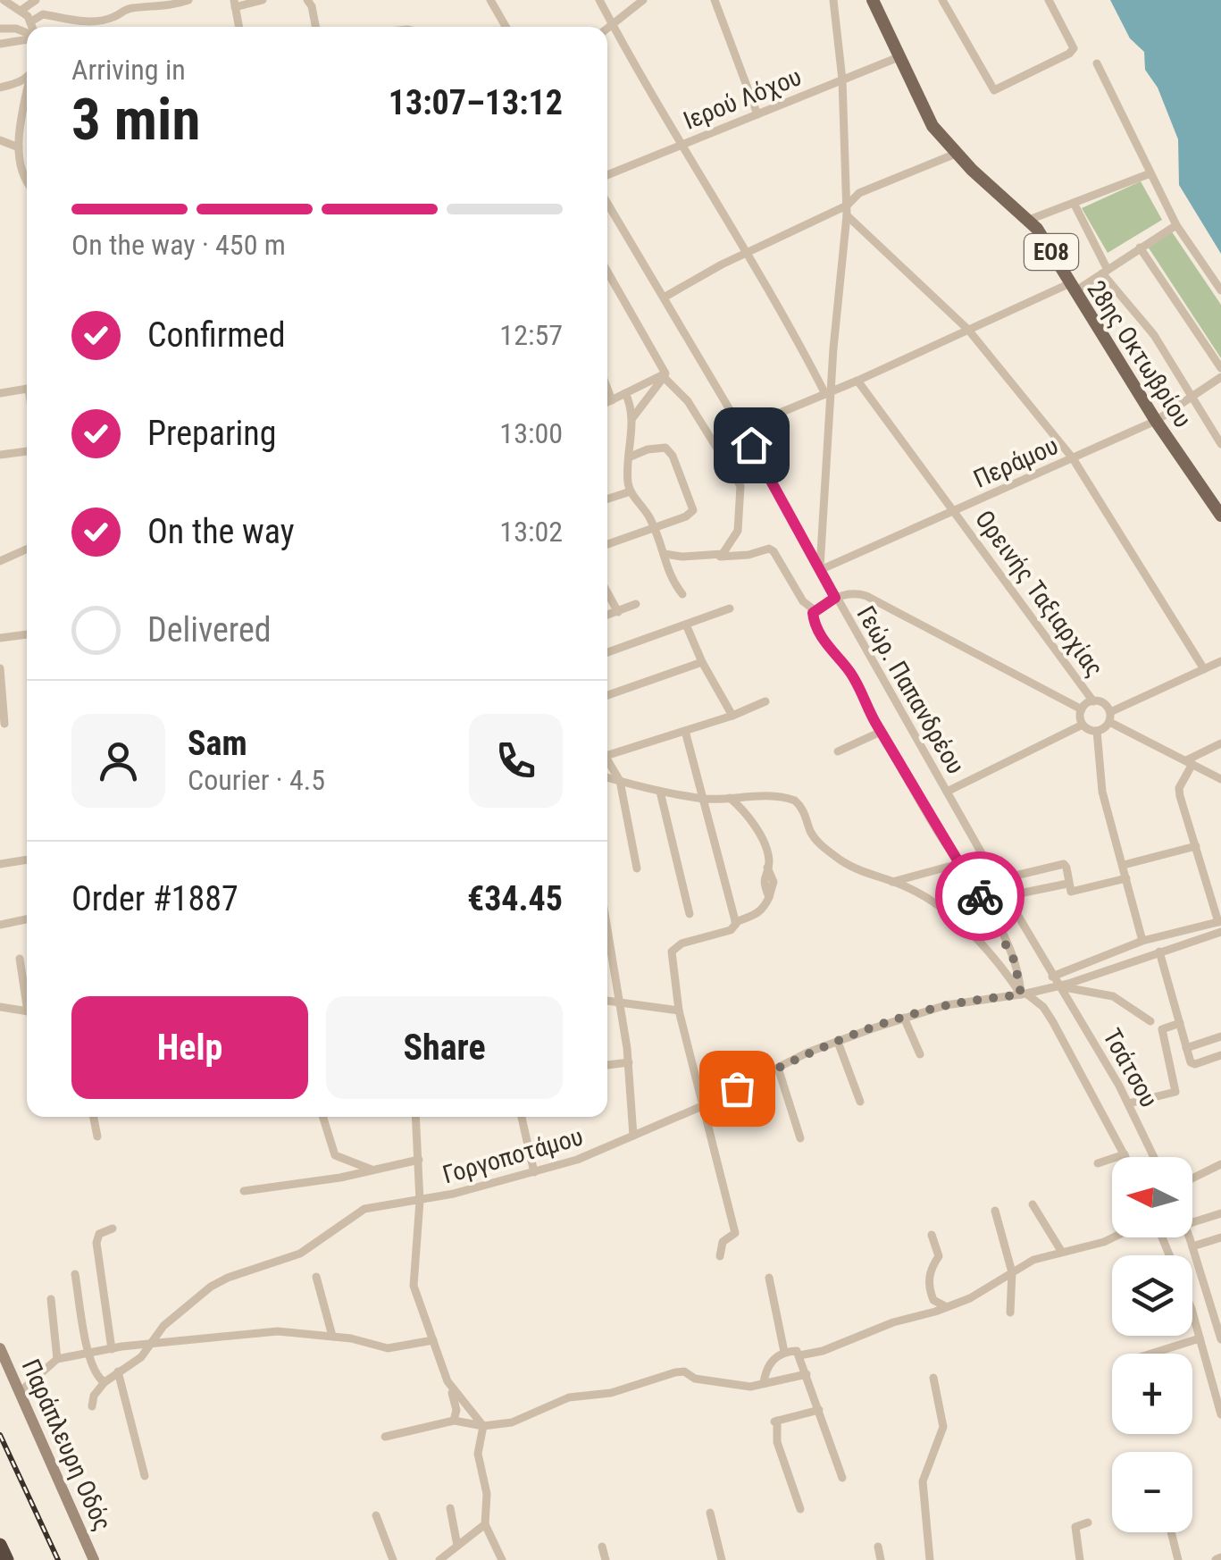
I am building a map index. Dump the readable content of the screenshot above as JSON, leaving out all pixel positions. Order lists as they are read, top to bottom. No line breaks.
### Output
{"streets":{"main road":["ΕΟ8","28ης Οκτωβρίου","Παράπλευρη Οδός"],"street":["Ιερού Λόχου","Περάμου","Ορεινής Ταξιαρχίας","Γεώρ. Παπανδρέου","Τσάτσου","Γοργοποτάμου"]},"crossings":[["Ιερού Λόχου","28ης Οκτωβρίου"],["28ης Οκτωβρίου","Περάμου"],["Περάμου","Ορεινής Ταξιαρχίας"],["Περάμου","Γεώρ. Παπανδρέου"],["Γεώρ. Παπανδρέου","Τσάτσου"],["Τσάτσου","Γοργοποτάμου"]],"north":"left","page":{"heading":["3 min","Arriving in","13:07–13:12"],"panel":["Sam","Courier · 4.5","Order #1887","€34.45"],"bar":"On the way · 450 m","list":[["Confirmed","12:57"],["Preparing","13:00"],["On the way","13:02"],"Delivered"],"buttons":["Help","Share"],"map_buttons":["+","−"]}}
